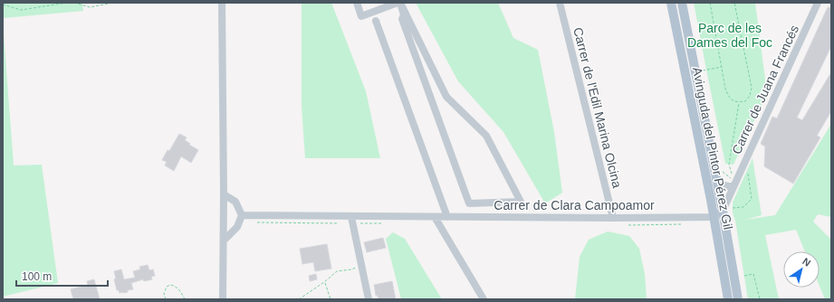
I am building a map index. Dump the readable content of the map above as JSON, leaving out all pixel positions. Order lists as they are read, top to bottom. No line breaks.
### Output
{"streets":{"main road":["Avinguda del Pintor Pérez Gil"],"street":["Carrer de Juana Francés","Carrer de l'Edil Marina Olcina","Carrer de Clara Campoamor"]},"crossings":[["Carrer de Juana Francés","Avinguda del Pintor Pérez Gil"],["Carrer de l'Edil Marina Olcina","Carrer de Clara Campoamor"],["Avinguda del Pintor Pérez Gil","Carrer de Clara Campoamor"]],"parks":["Parc de les Dames del Foc"],"scale_bar":"100 m","north":"top right"}
